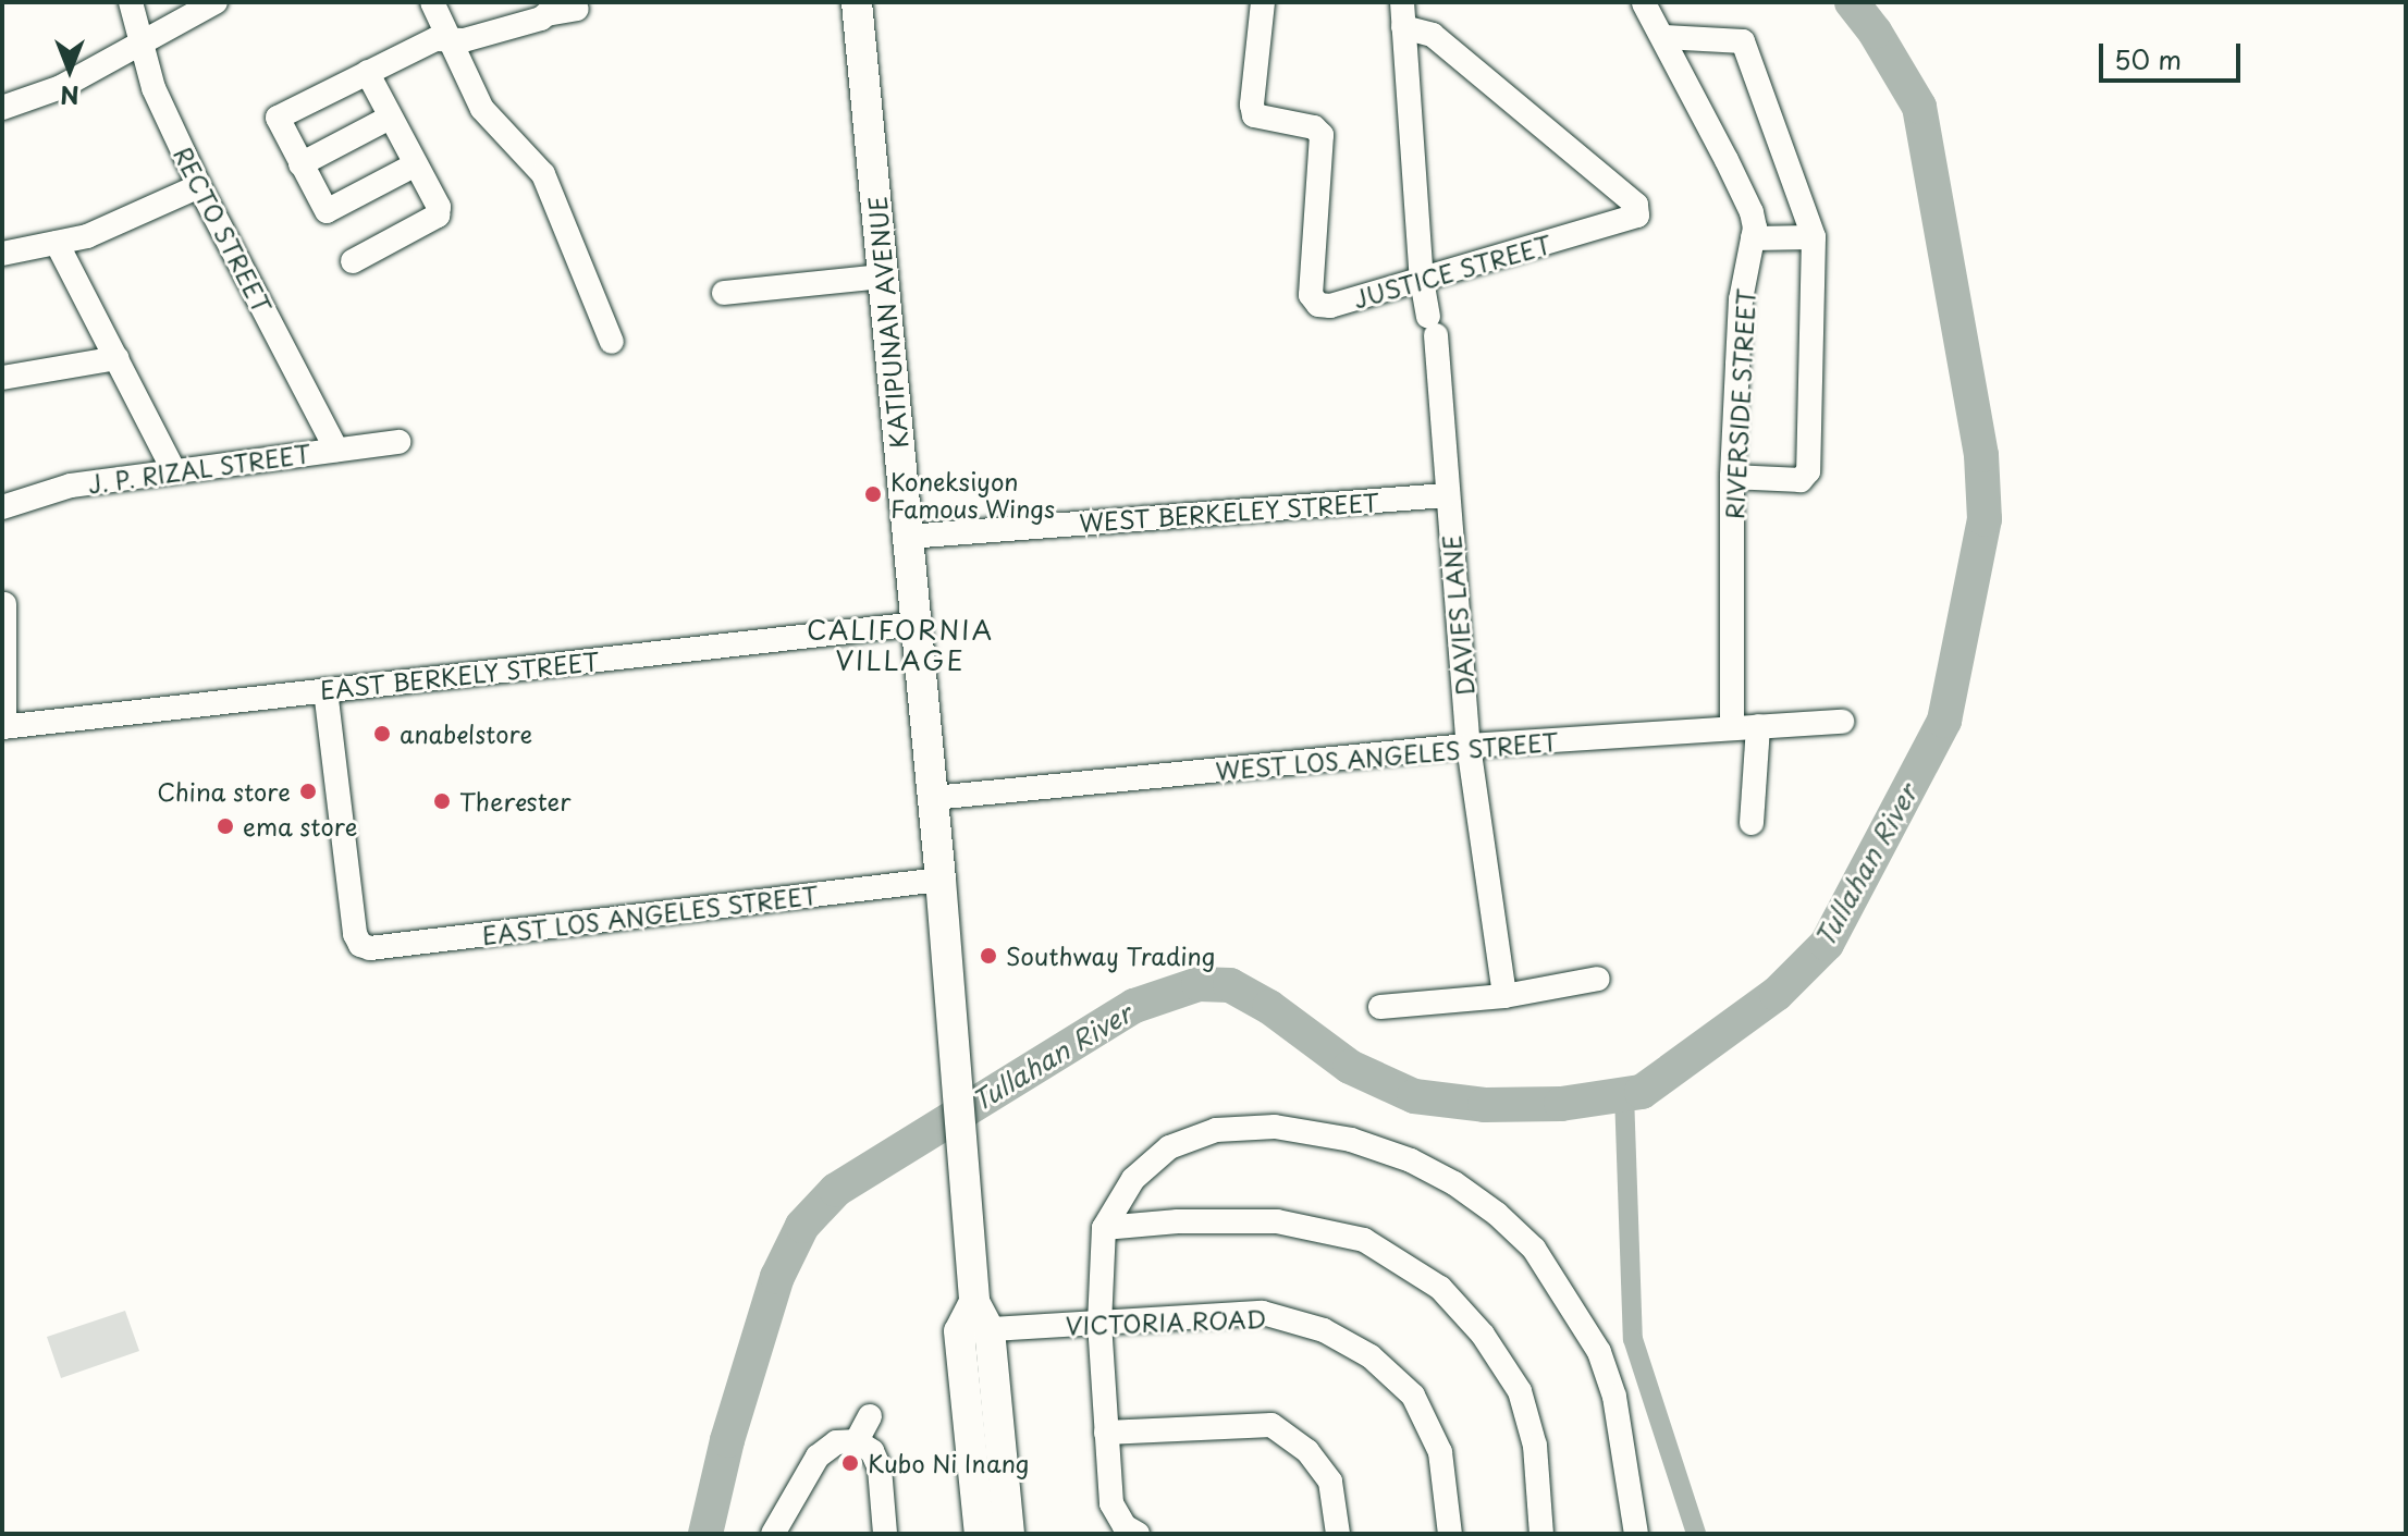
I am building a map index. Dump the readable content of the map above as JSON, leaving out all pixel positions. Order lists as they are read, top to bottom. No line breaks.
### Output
{"streets":{"main road":["KATIPUNAN AVENUE"],"street":["RECTO STREET","JUSTICE STREET","RIVERSIDE STREET","J. P. RIZAL STREET","WEST BERKELEY STREET","DAVIES LANE","EAST BERKELY STREET","WEST LOS ANGELES STREET","EAST LOS ANGELES STREET","VICTORIA ROAD"]},"crossings":[["RECTO STREET","J. P. RIZAL STREET"],["JUSTICE STREET","DAVIES LANE"],["KATIPUNAN AVENUE","WEST BERKELEY STREET"],["KATIPUNAN AVENUE","EAST BERKELY STREET"],["KATIPUNAN AVENUE","WEST LOS ANGELES STREET"],["KATIPUNAN AVENUE","EAST LOS ANGELES STREET"],["KATIPUNAN AVENUE","VICTORIA ROAD"],["RIVERSIDE STREET","WEST LOS ANGELES STREET"],["WEST BERKELEY STREET","DAVIES LANE"],["DAVIES LANE","WEST LOS ANGELES STREET"],["EAST BERKELY STREET","EAST LOS ANGELES STREET"]],"districts":["CALIFORNIA VILLAGE"],"water":["Tullahan River"],"places":["Koneksiyon Famous Wings","anabelstore","China store","Therester","ema store","Southway Trading","Kubo Ni Inang"],"scale_bar":"50 m","north":"bottom"}
